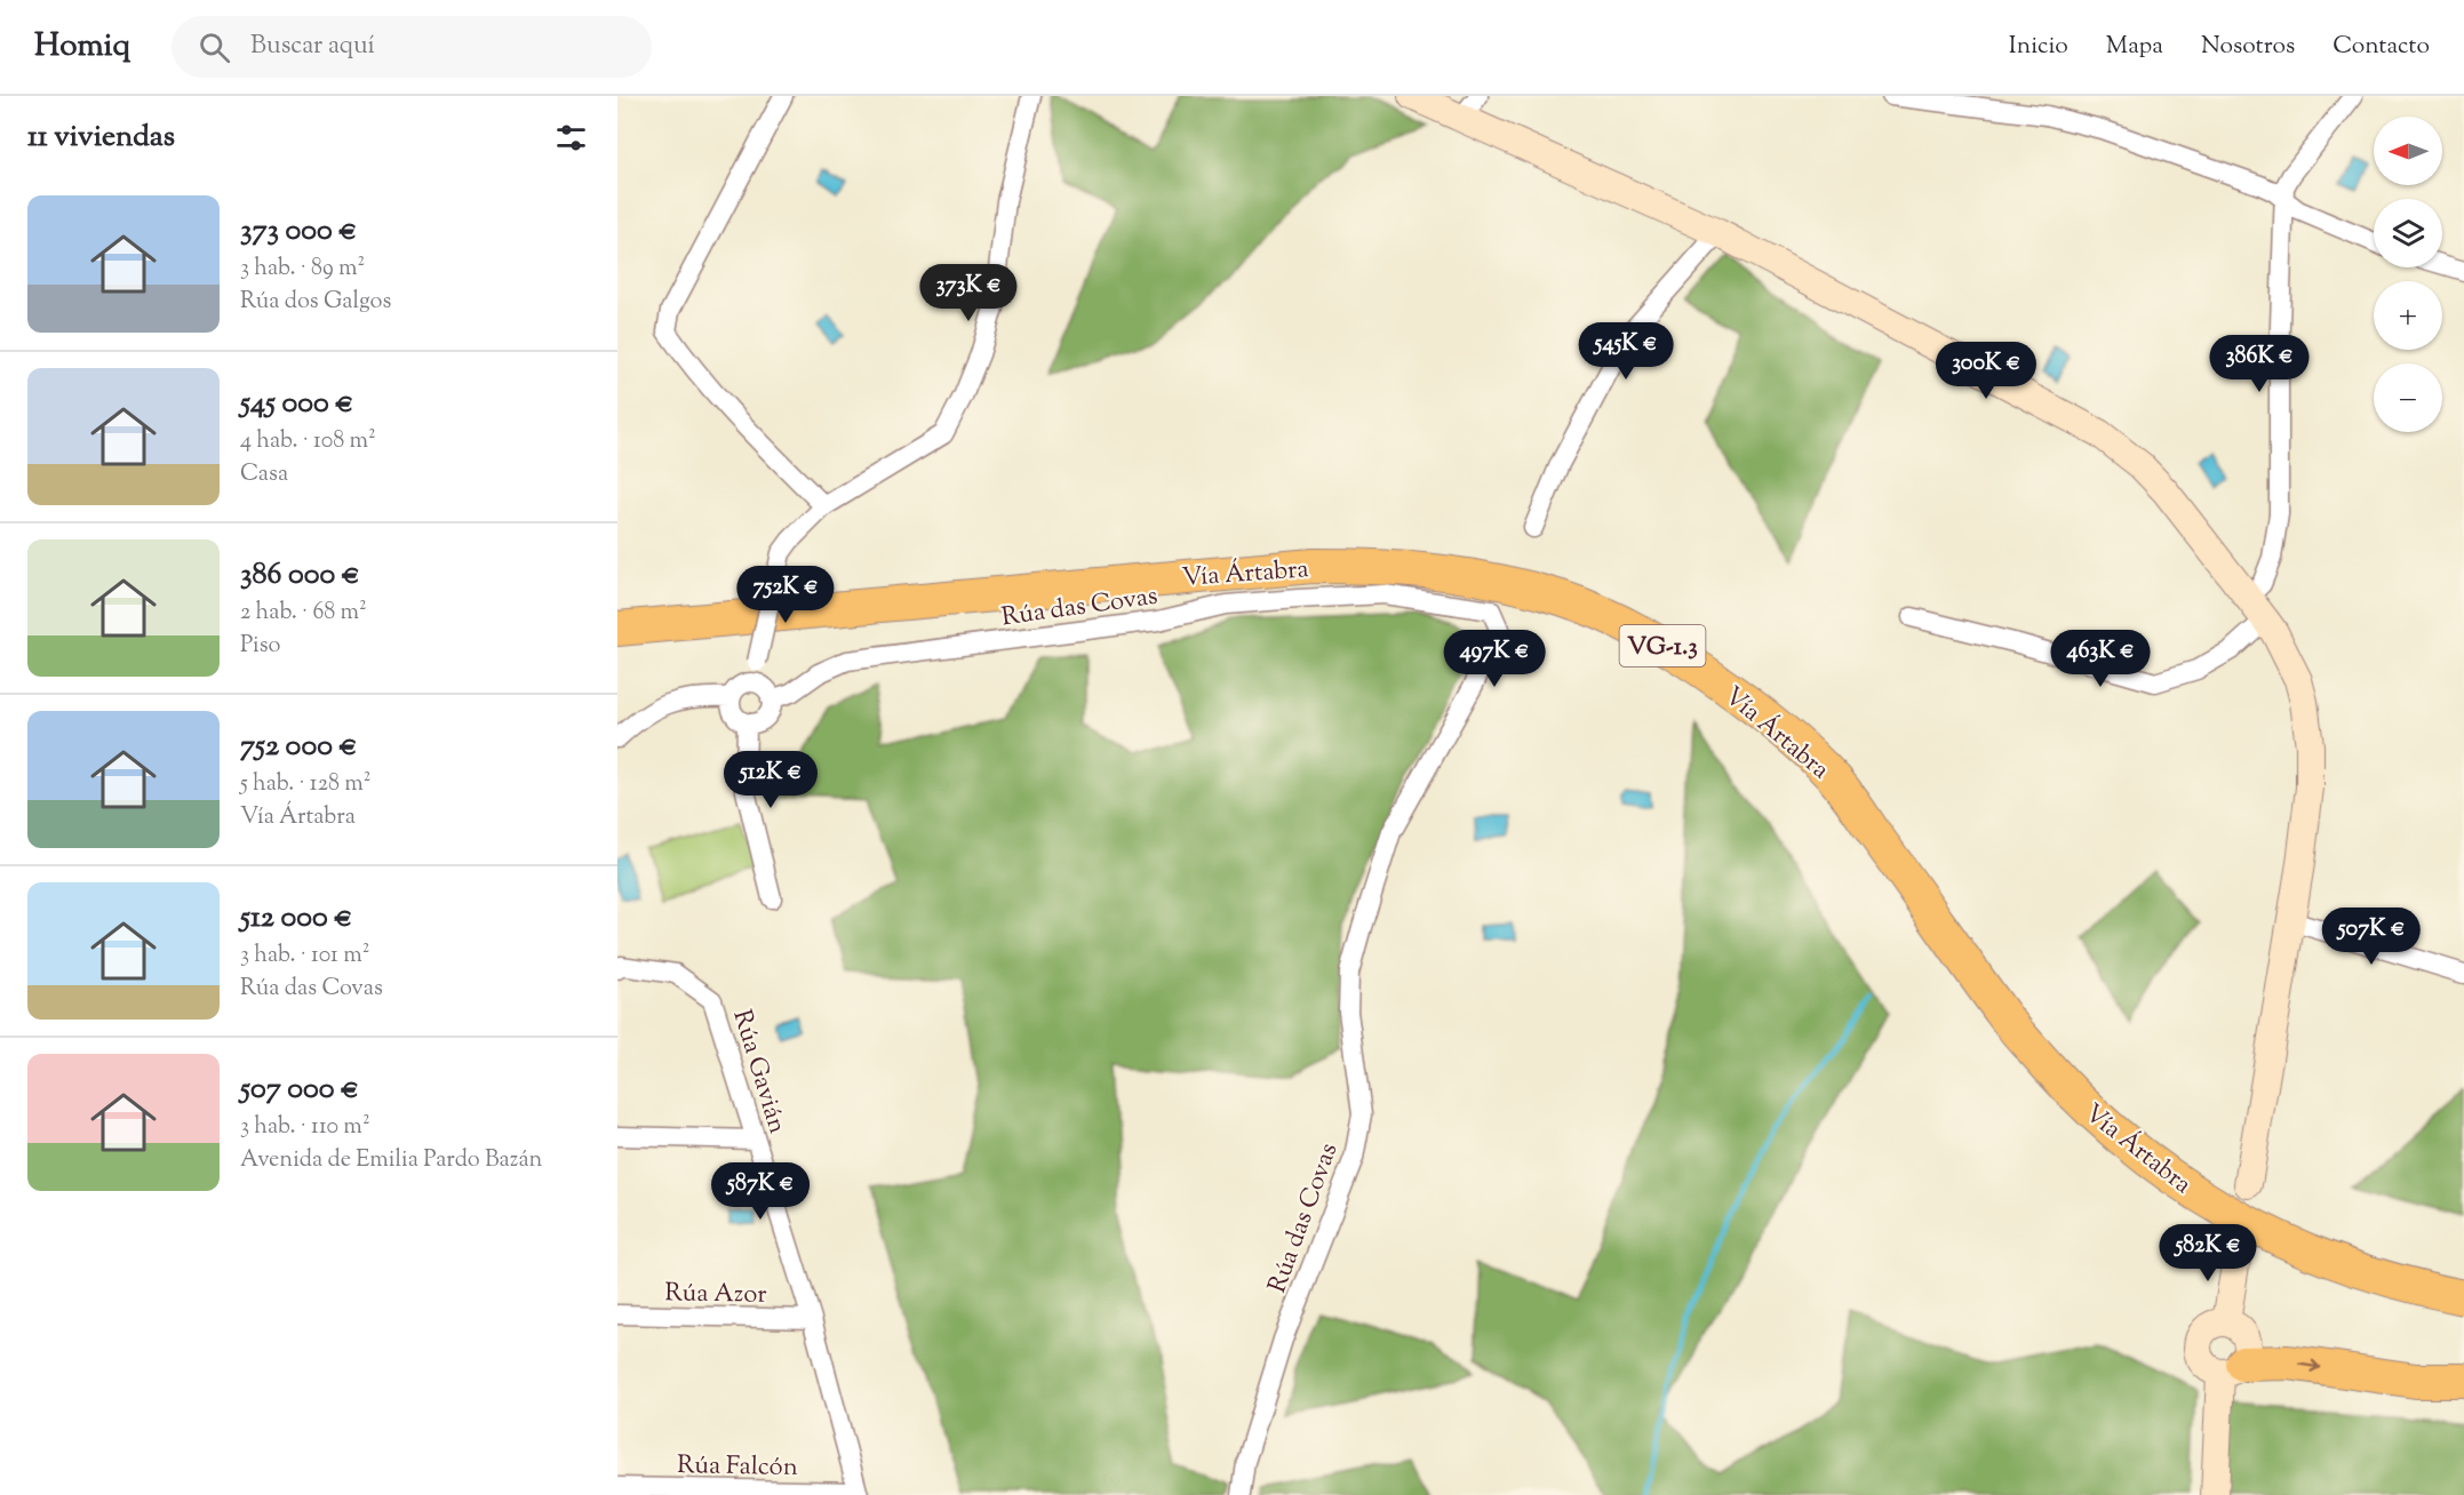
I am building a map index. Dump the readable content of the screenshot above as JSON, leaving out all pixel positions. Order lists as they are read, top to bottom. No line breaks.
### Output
{"streets":{"highway":["Vía Ártabra","VG-1.3"],"street":["Rúa das Covas","Rúa Gavián","Rúa Azor","Rúa Falcón"]},"crossings":[["Rúa Gavián","Rúa Azor"],["Rúa Gavián","Rúa Falcón"]],"north":"left","page":{"header":"Homiq","search":"Buscar aquí","nav":["Inicio","Mapa","Nosotros","Contacto"],"heading":"11 viviendas","map_buttons":["+","−"],"list":[{"name":"373 000 €","note":"3 hab. · 89 m² · Rúa dos Galgos"},{"name":"545 000 €","note":"4 hab. · 108 m² · Casa"},{"name":"386 000 €","note":"2 hab. · 68 m² · Piso"},{"name":"752 000 €","note":"5 hab. · 128 m² · Vía Ártabra"},{"name":"512 000 €","note":"3 hab. · 101 m² · Rúa das Covas"},{"name":"507 000 €","note":"3 hab. · 110 m² · Avenida de Emilia Pardo Bazán"}],"price":["373K €","545K €","386K €","300K €","752K €","497K €","463K €","512K €","507K €","587K €","582K €"]}}
